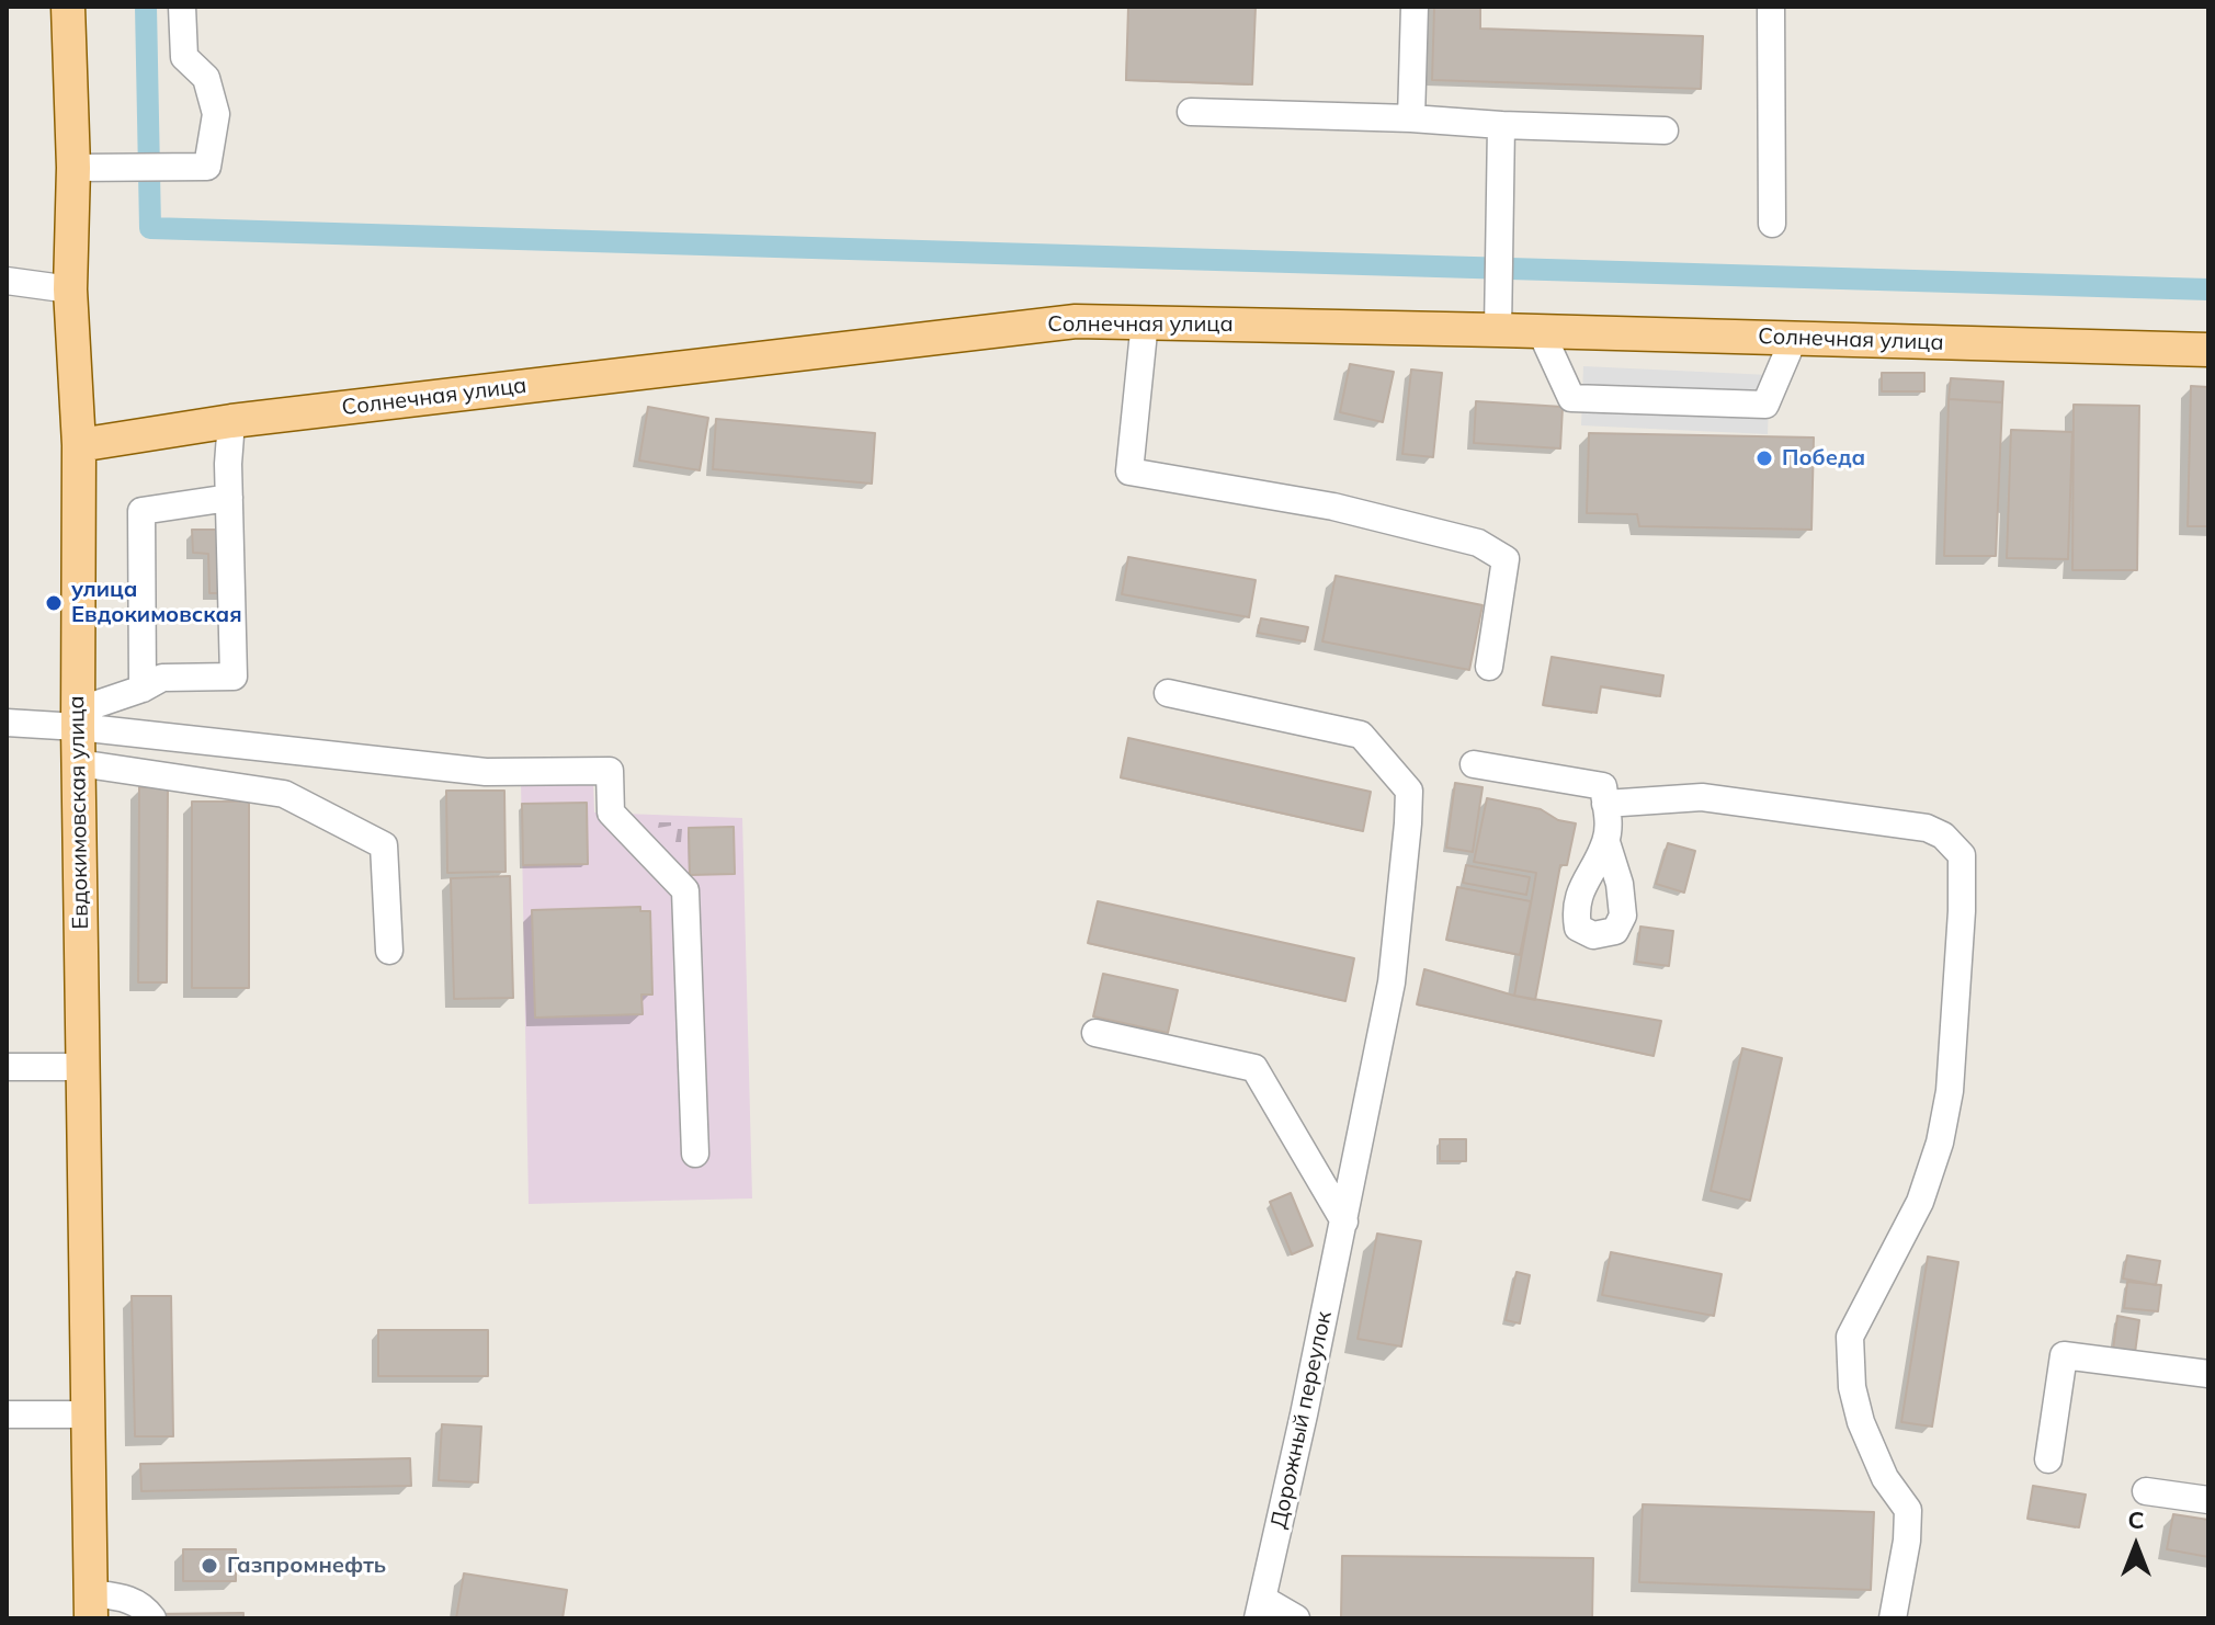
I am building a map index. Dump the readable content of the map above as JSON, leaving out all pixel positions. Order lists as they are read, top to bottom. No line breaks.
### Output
{"streets":{"main road":["Солнечная улица","Евдокимовская улица"],"street":["Дорожный переулок"]},"crossings":[["Солнечная улица","Евдокимовская улица"]],"places":["Победа","улица Евдокимовская","Газпромнефть"],"north":"top"}
